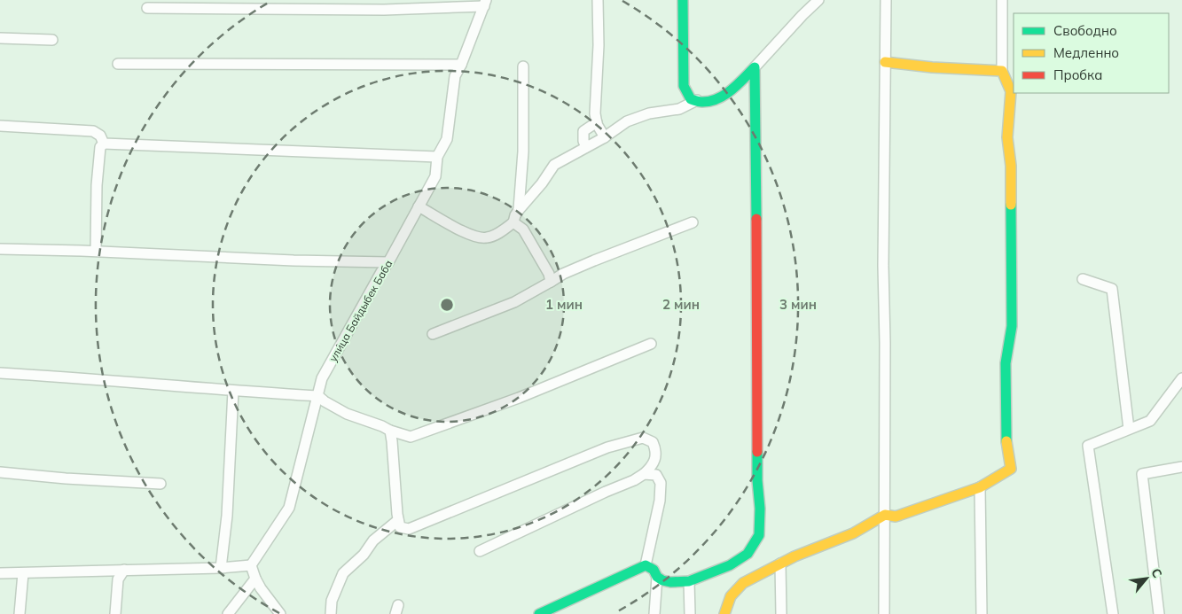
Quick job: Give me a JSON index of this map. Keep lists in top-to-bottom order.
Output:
{
  "streets": {
    "street": ["улица Байдыбек Баба"]
  },
  "legend": ["Свободно", "Медленно", "Пробка"],
  "north": "top right",
  "rings": ["1 мин", "2 мин", "3 мин"]
}
